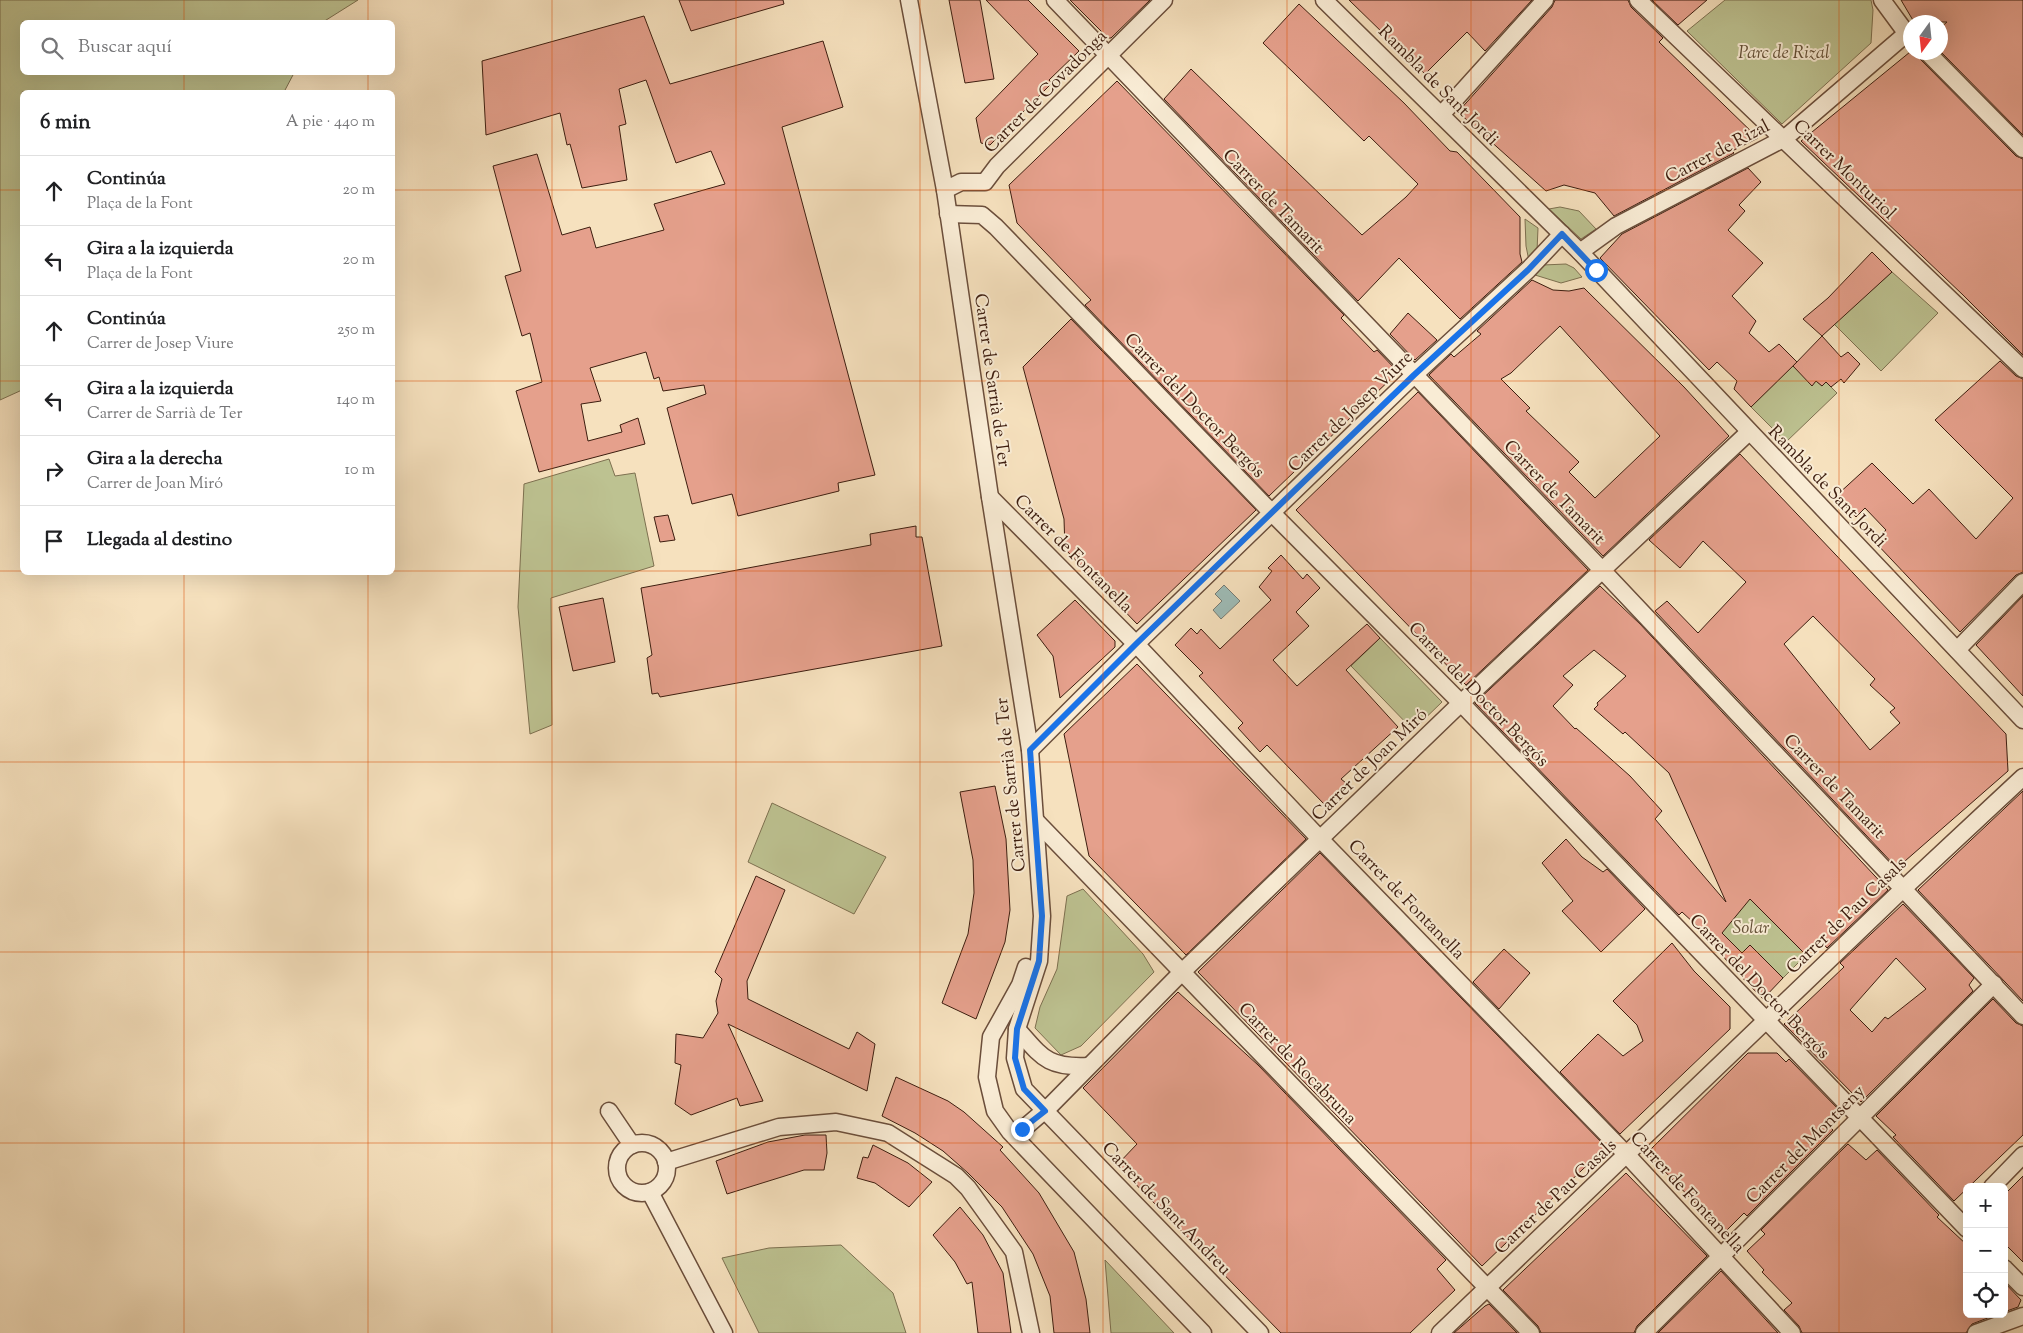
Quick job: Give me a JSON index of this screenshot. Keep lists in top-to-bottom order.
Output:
{
  "streets": {
    "street": [
      "Rambla de Sant Jordi",
      "Carrer de Covadonga",
      "Carrer de Rizal",
      "Carrer Monturiol",
      "Carrer de Tamarit",
      "Carrer de Sarrià de Ter",
      "Carrer del Doctor Bergós",
      "Carrer de Josep Viure",
      "Carrer de Fontanella",
      "Carrer de Joan Miró",
      "Carrer de Pau Casals",
      "Carrer de Rocabruna",
      "Carrer del Montseny",
      "Carrer de Sant Andreu"
    ]
  },
  "crossings": [
    ["Rambla de Sant Jordi", "Carrer de Rizal"],
    ["Rambla de Sant Jordi", "Carrer de Josep Viure"],
    ["Rambla de Sant Jordi", "Carrer de Joan Miró"],
    ["Carrer de Covadonga", "Carrer de Tamarit"],
    ["Carrer de Covadonga", "Carrer de Sarrià de Ter"],
    ["Carrer de Rizal", "Carrer Monturiol"],
    ["Carrer de Tamarit", "Carrer de Josep Viure"],
    ["Carrer de Tamarit", "Carrer de Joan Miró"],
    ["Carrer de Tamarit", "Carrer de Pau Casals"],
    ["Carrer de Tamarit", "Carrer del Montseny"],
    ["Carrer de Sarrià de Ter", "Carrer del Doctor Bergós"],
    ["Carrer de Sarrià de Ter", "Carrer de Josep Viure"],
    ["Carrer de Sarrià de Ter", "Carrer de Fontanella"],
    ["Carrer de Sarrià de Ter", "Carrer de Joan Miró"],
    ["Carrer de Sarrià de Ter", "Carrer de Rocabruna"],
    ["Carrer de Sarrià de Ter", "Carrer de Sant Andreu"],
    ["Carrer del Doctor Bergós", "Carrer de Josep Viure"],
    ["Carrer del Doctor Bergós", "Carrer de Joan Miró"],
    ["Carrer del Doctor Bergós", "Carrer de Pau Casals"],
    ["Carrer del Doctor Bergós", "Carrer del Montseny"],
    ["Carrer de Josep Viure", "Carrer de Fontanella"],
    ["Carrer de Fontanella", "Carrer de Joan Miró"],
    ["Carrer de Fontanella", "Carrer de Pau Casals"],
    ["Carrer de Fontanella", "Carrer del Montseny"],
    ["Carrer de Joan Miró", "Carrer de Rocabruna"],
    ["Carrer de Joan Miró", "Carrer de Sant Andreu"],
    ["Carrer de Pau Casals", "Carrer de Rocabruna"]
  ],
  "parks": ["Parc de Rizal", "Solar"],
  "north": "bottom",
  "page": {
    "search": "Buscar aquí",
    "heading": ["6 min", "A pie · 440 m"],
    "list": [
      ["Continúa", "Plaça de la Font", "20 m"],
      ["Gira a la izquierda", "Plaça de la Font", "20 m"],
      ["Continúa", "Carrer de Josep Viure", "250 m"],
      ["Gira a la izquierda", "Carrer de Sarrià de Ter", "140 m"],
      ["Gira a la derecha", "Carrer de Joan Miró", "10 m"],
      "Llegada al destino"
    ],
    "map_buttons": ["+", "−"]
  }
}
